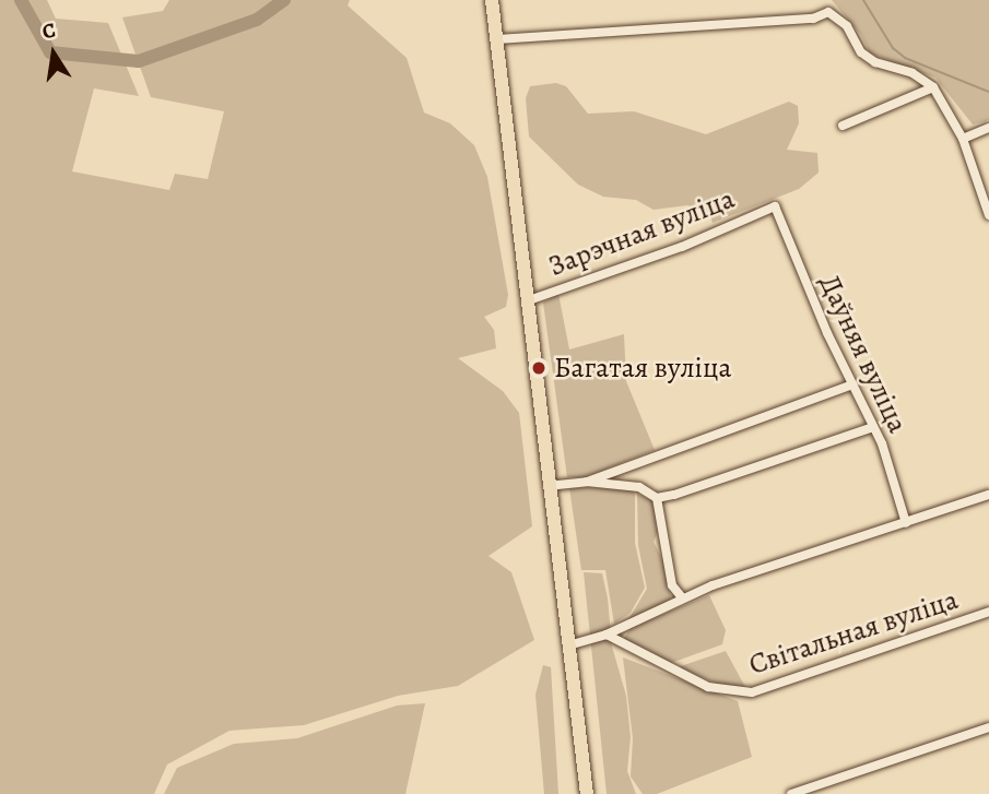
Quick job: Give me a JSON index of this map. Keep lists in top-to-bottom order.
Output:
{
  "streets": {
    "street": ["Зарэчная вуліца", "Даўняя вуліца", "Світальная вуліца"]
  },
  "crossings": [
    ["Зарэчная вуліца", "Даўняя вуліца"]
  ],
  "places": ["Багатая вуліца"],
  "north": "top"
}
